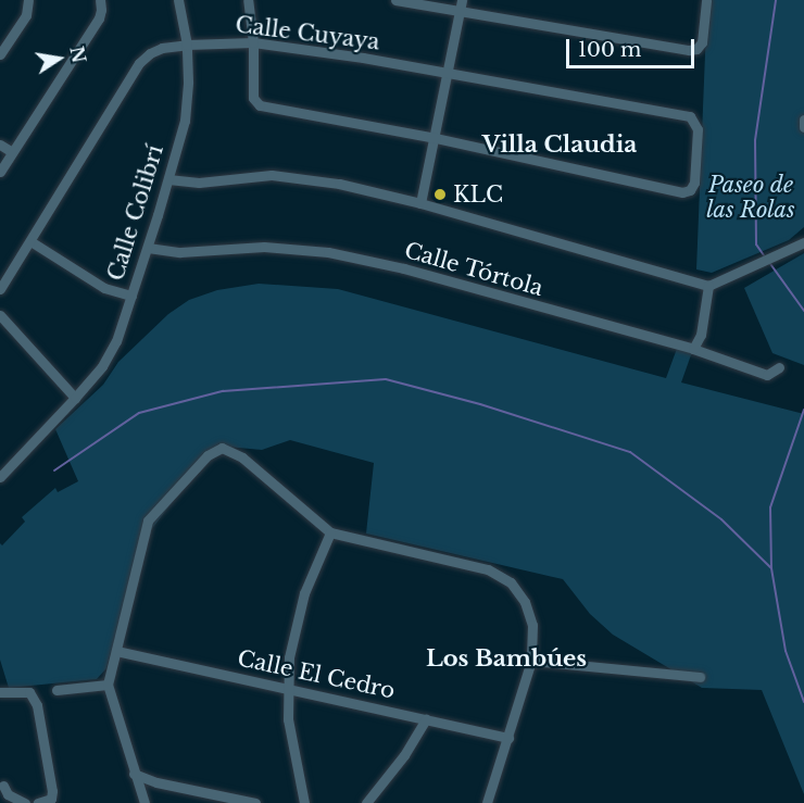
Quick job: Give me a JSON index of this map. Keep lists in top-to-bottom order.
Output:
{
  "streets": {
    "street": [
      "Calle Cuyaya",
      "Calle Colibrí",
      "Calle Tórtola",
      "Calle El Cedro"
    ]
  },
  "crossings": [
    ["Calle Cuyaya", "Calle Colibrí"],
    ["Calle Colibrí", "Calle Tórtola"]
  ],
  "districts": ["Villa Claudia", "Los Bambúes"],
  "parks": ["Paseo de las Rolas"],
  "places": ["KLC"],
  "scale_bar": "100 m",
  "north": "right"
}
